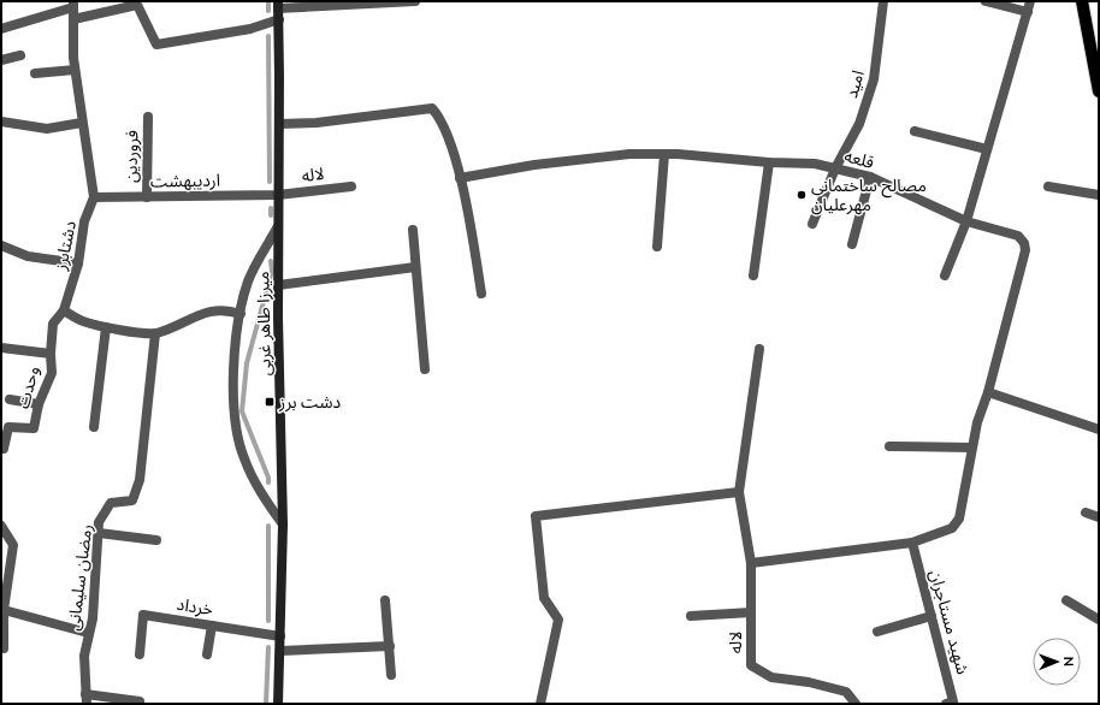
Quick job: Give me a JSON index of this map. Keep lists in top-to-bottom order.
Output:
{
  "streets": {
    "main road": ["میرزا طاهر غربی"],
    "street": [
      "امید",
      "فروردین",
      "قلعه",
      "لاله",
      "اردیبهشت",
      "دشتابرز",
      "وحدت",
      "رمضان سلیمانی",
      "خرداد",
      "شهید مستاجران"
    ]
  },
  "crossings": [
    ["امید", "قلعه"],
    ["فروردین", "اردیبهشت"],
    ["قلعه", "لاله"],
    ["قلعه", "شهید مستاجران"],
    ["لاله", "اردیبهشت"],
    ["لاله", "میرزا طاهر غربی"],
    ["اردیبهشت", "دشتابرز"],
    ["اردیبهشت", "میرزا طاهر غربی"],
    ["دشتابرز", "وحدت"],
    ["میرزا طاهر غربی", "خرداد"]
  ],
  "places": {
    "other": ["مصالح ساختمانی مهرعلیان"],
    "transit": ["دشت برز"]
  },
  "north": "right"
}
